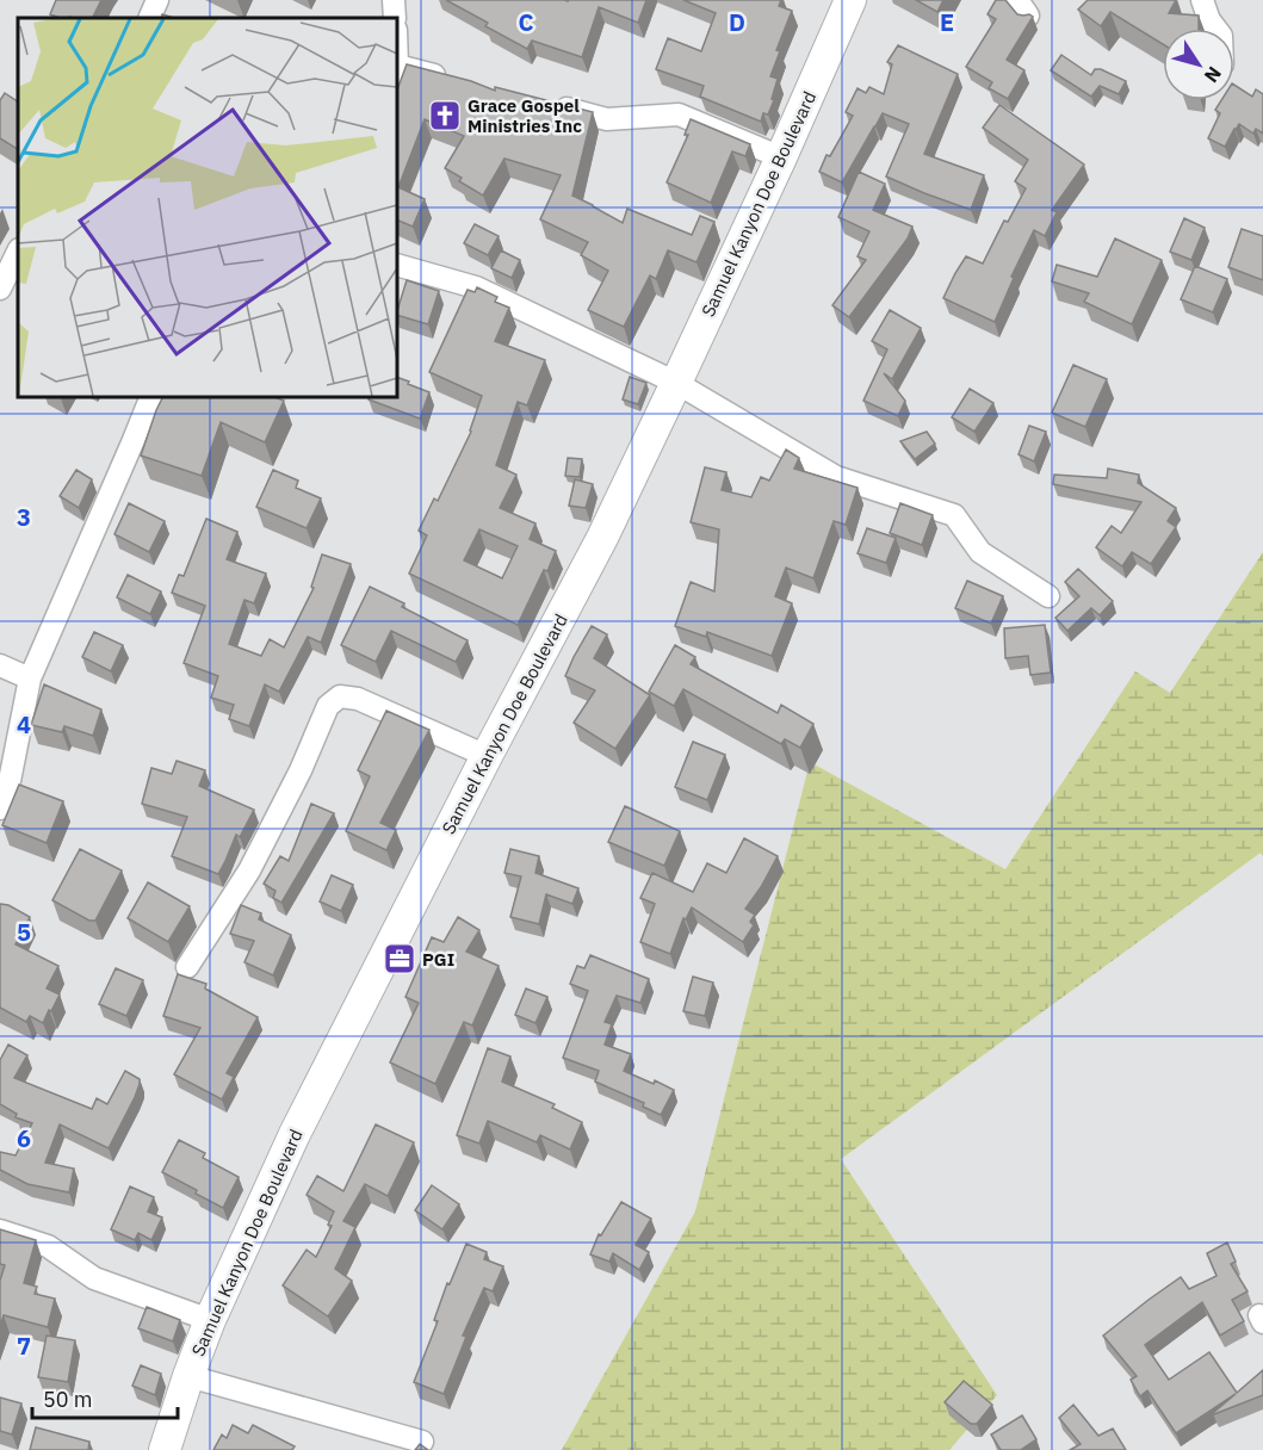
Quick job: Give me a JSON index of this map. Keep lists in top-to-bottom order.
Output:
{
  "streets": {
    "street": ["Samuel Kanyon Doe Boulevard"]
  },
  "places": {
    "church": ["Grace Gospel Ministries Inc"],
    "office": ["PGI"]
  },
  "scale_bar": "50 m",
  "north": "bottom right",
  "grid": {
    "columns": ["C", "D", "E"],
    "rows": [
      "3",
      "4",
      "5",
      "6",
      "7"
    ]
  }
}
